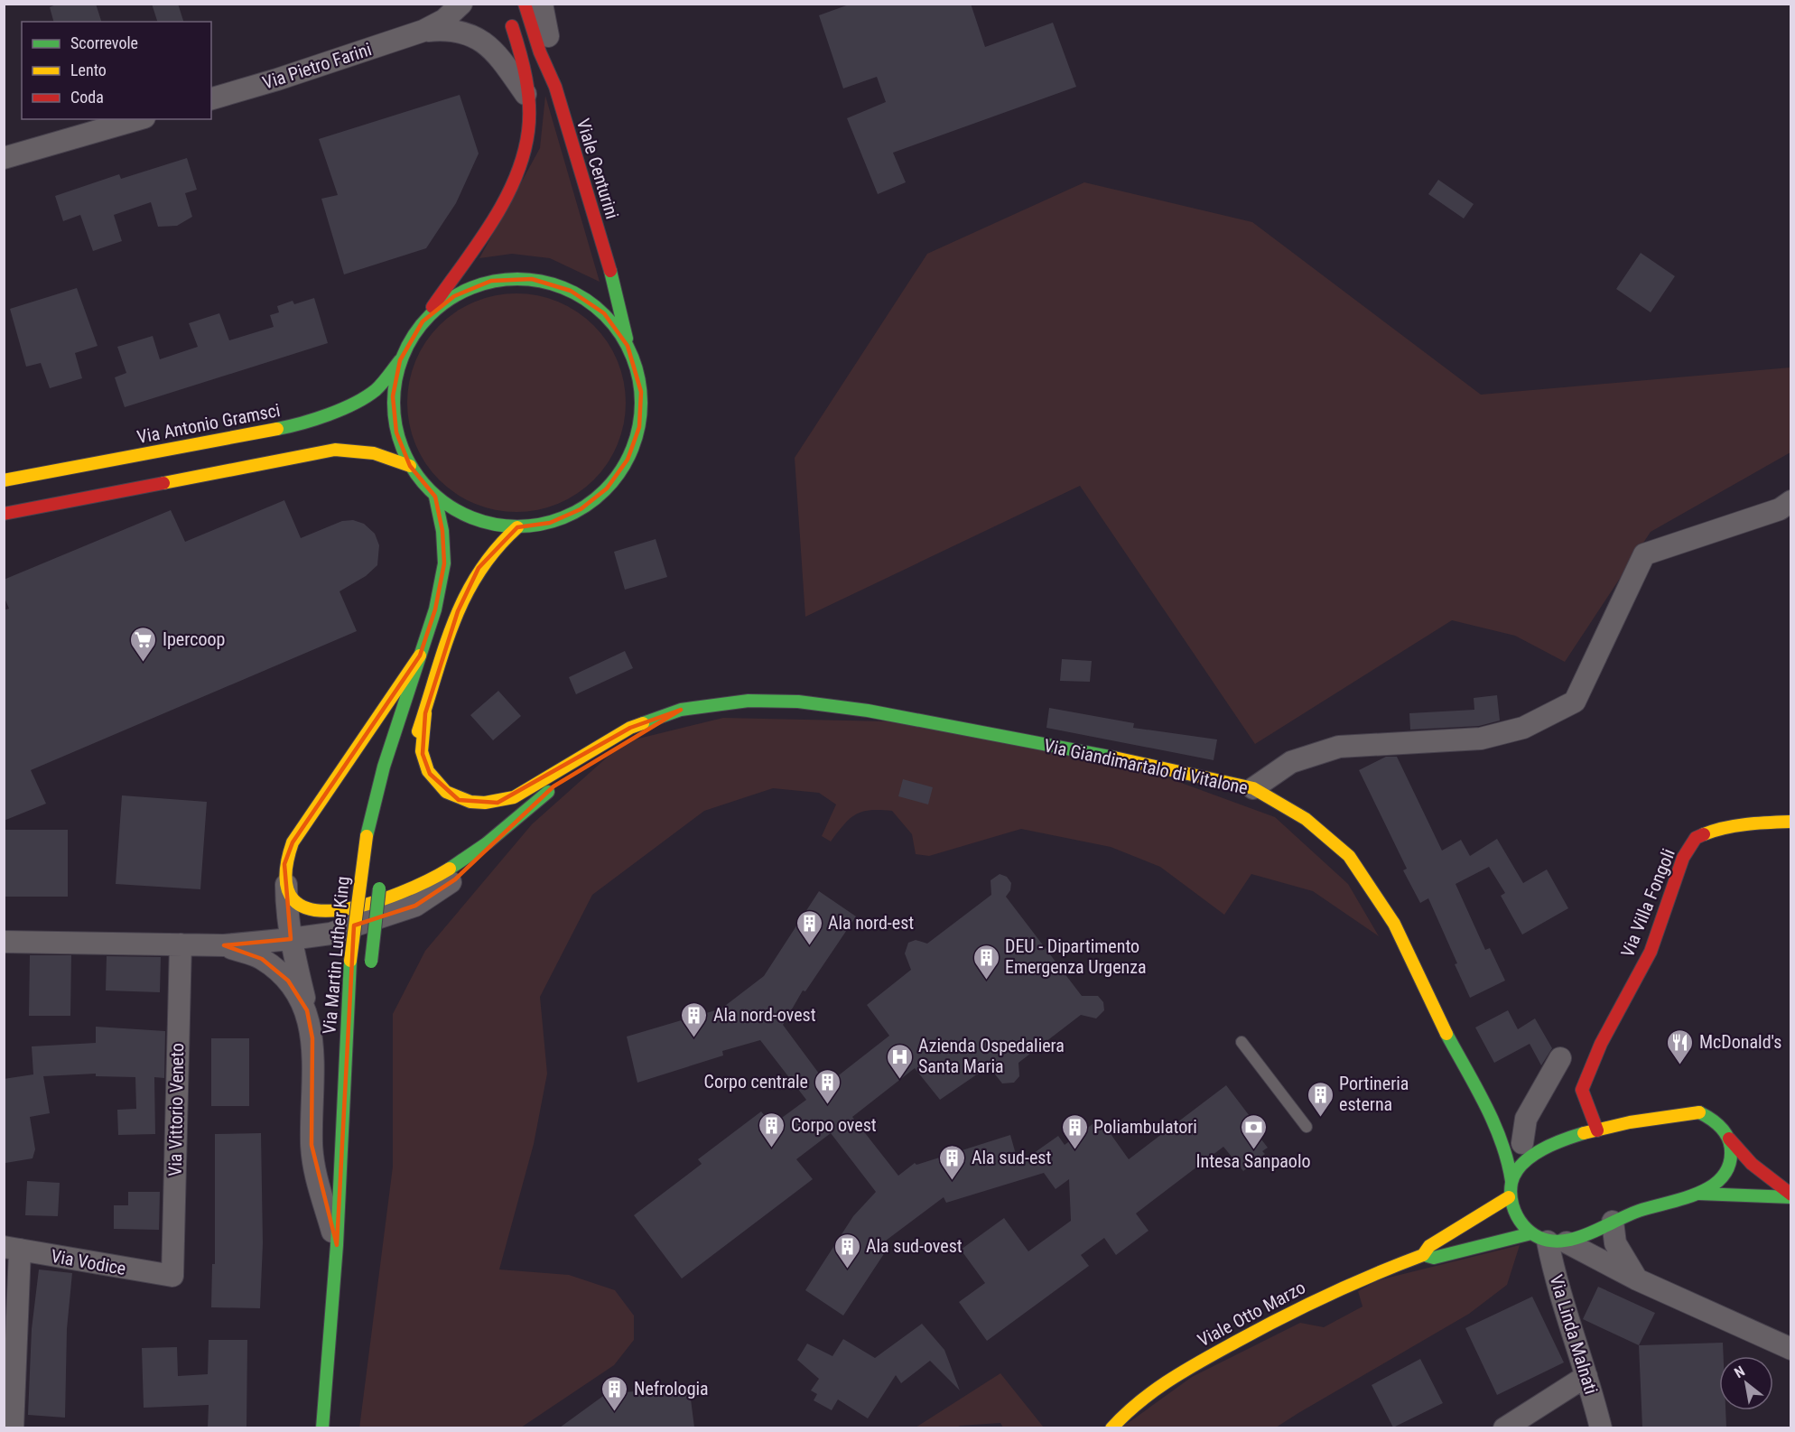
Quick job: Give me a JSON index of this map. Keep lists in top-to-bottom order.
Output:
{
  "streets": {
    "main road": [
      "Viale Centurini",
      "Via Antonio Gramsci",
      "Via Giandimartalo di Vitalone",
      "Via Villa Fongoli",
      "Via Martin Luther King",
      "Viale Otto Marzo"
    ],
    "street": [
      "Via Pietro Farini",
      "Via Vittorio Veneto",
      "Via Vodice",
      "Via Linda Malnati"
    ]
  },
  "crossings": [
    ["Via Vittorio Veneto", "Via Vodice"],
    ["Viale Otto Marzo", "Via Linda Malnati"]
  ],
  "places": {
    "supermarket": ["Ipercoop"],
    "building": [
      "Ala nord-est",
      "DEU - Dipartimento Emergenza Urgenza",
      "Ala nord-ovest",
      "Corpo centrale",
      "Portineria esterna",
      "Corpo ovest",
      "Poliambulatori",
      "Ala sud-est",
      "Ala sud-ovest",
      "Nefrologia"
    ],
    "restaurant": ["McDonald's"],
    "hospital": ["Azienda Ospedaliera Santa Maria"],
    "bank": ["Intesa Sanpaolo"]
  },
  "legend": ["Scorrevole", "Lento", "Coda"],
  "north": "top left"
}
